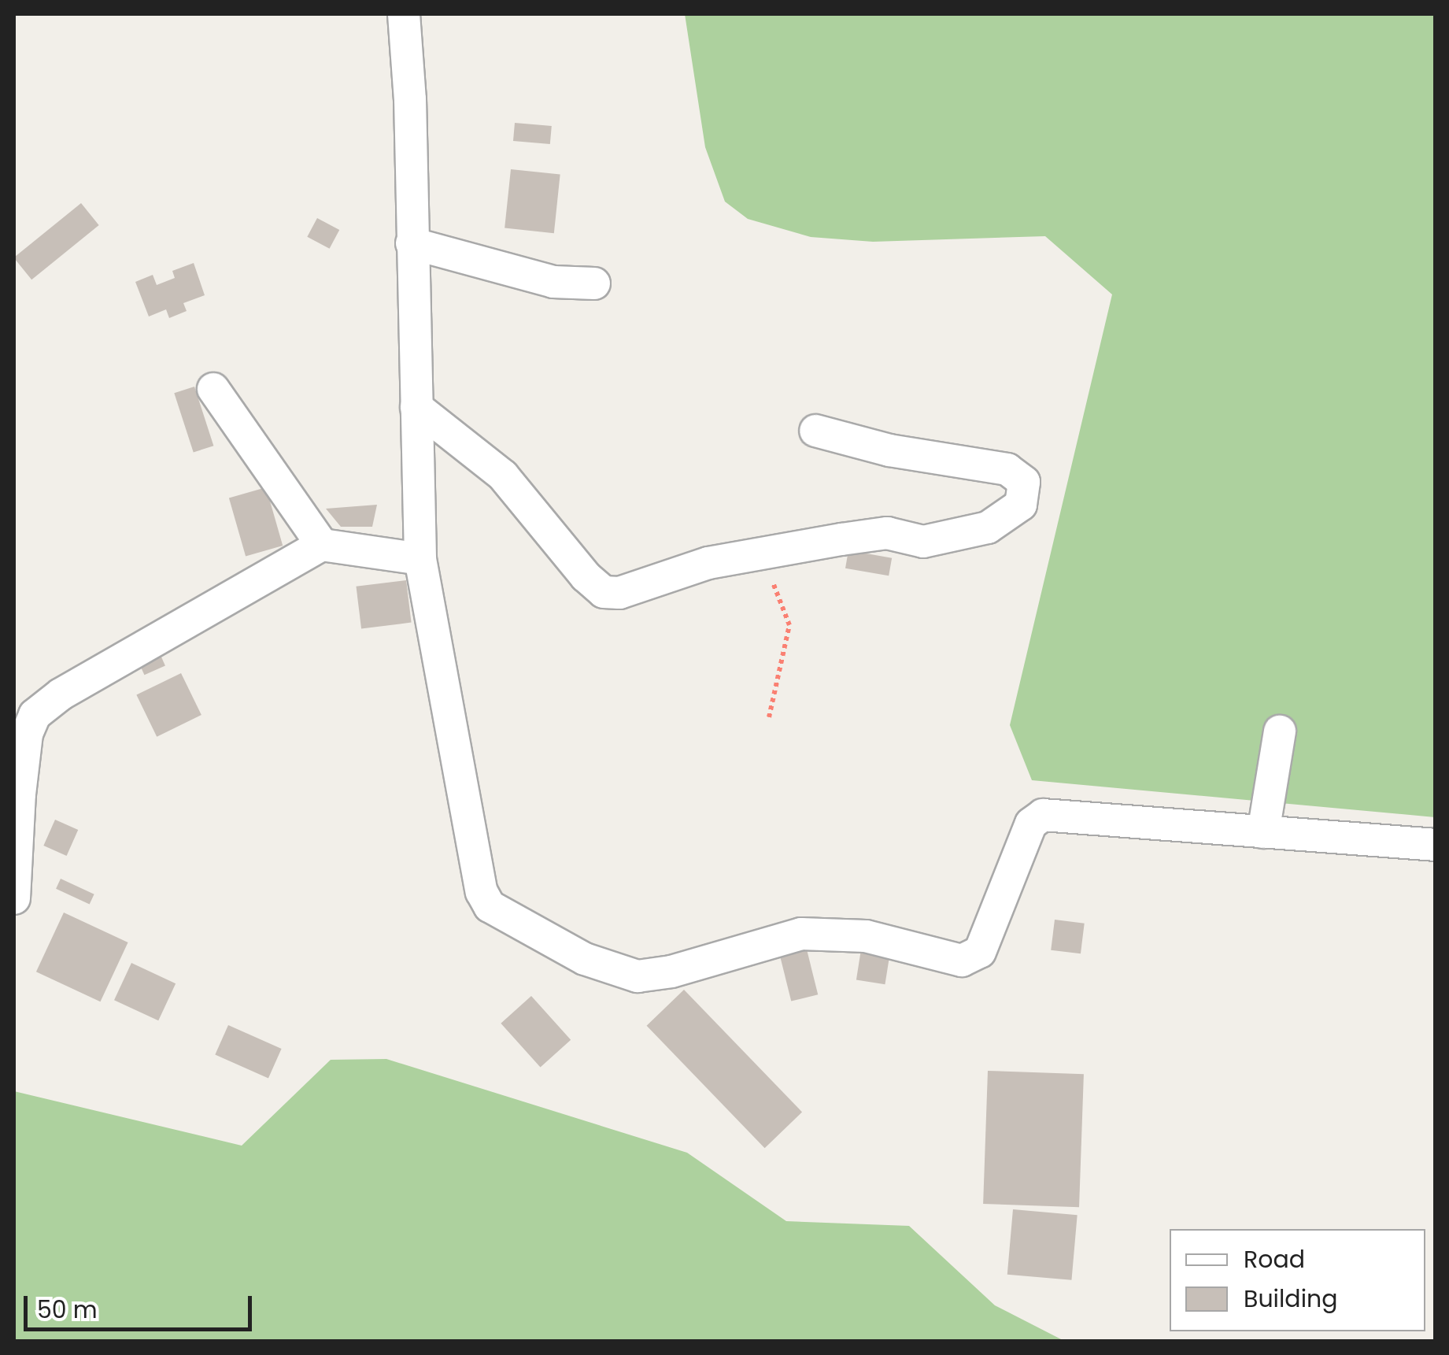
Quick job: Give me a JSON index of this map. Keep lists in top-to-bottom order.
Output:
{
  "legend": ["Road", "Building"],
  "scale_bar": "50 m"
}
